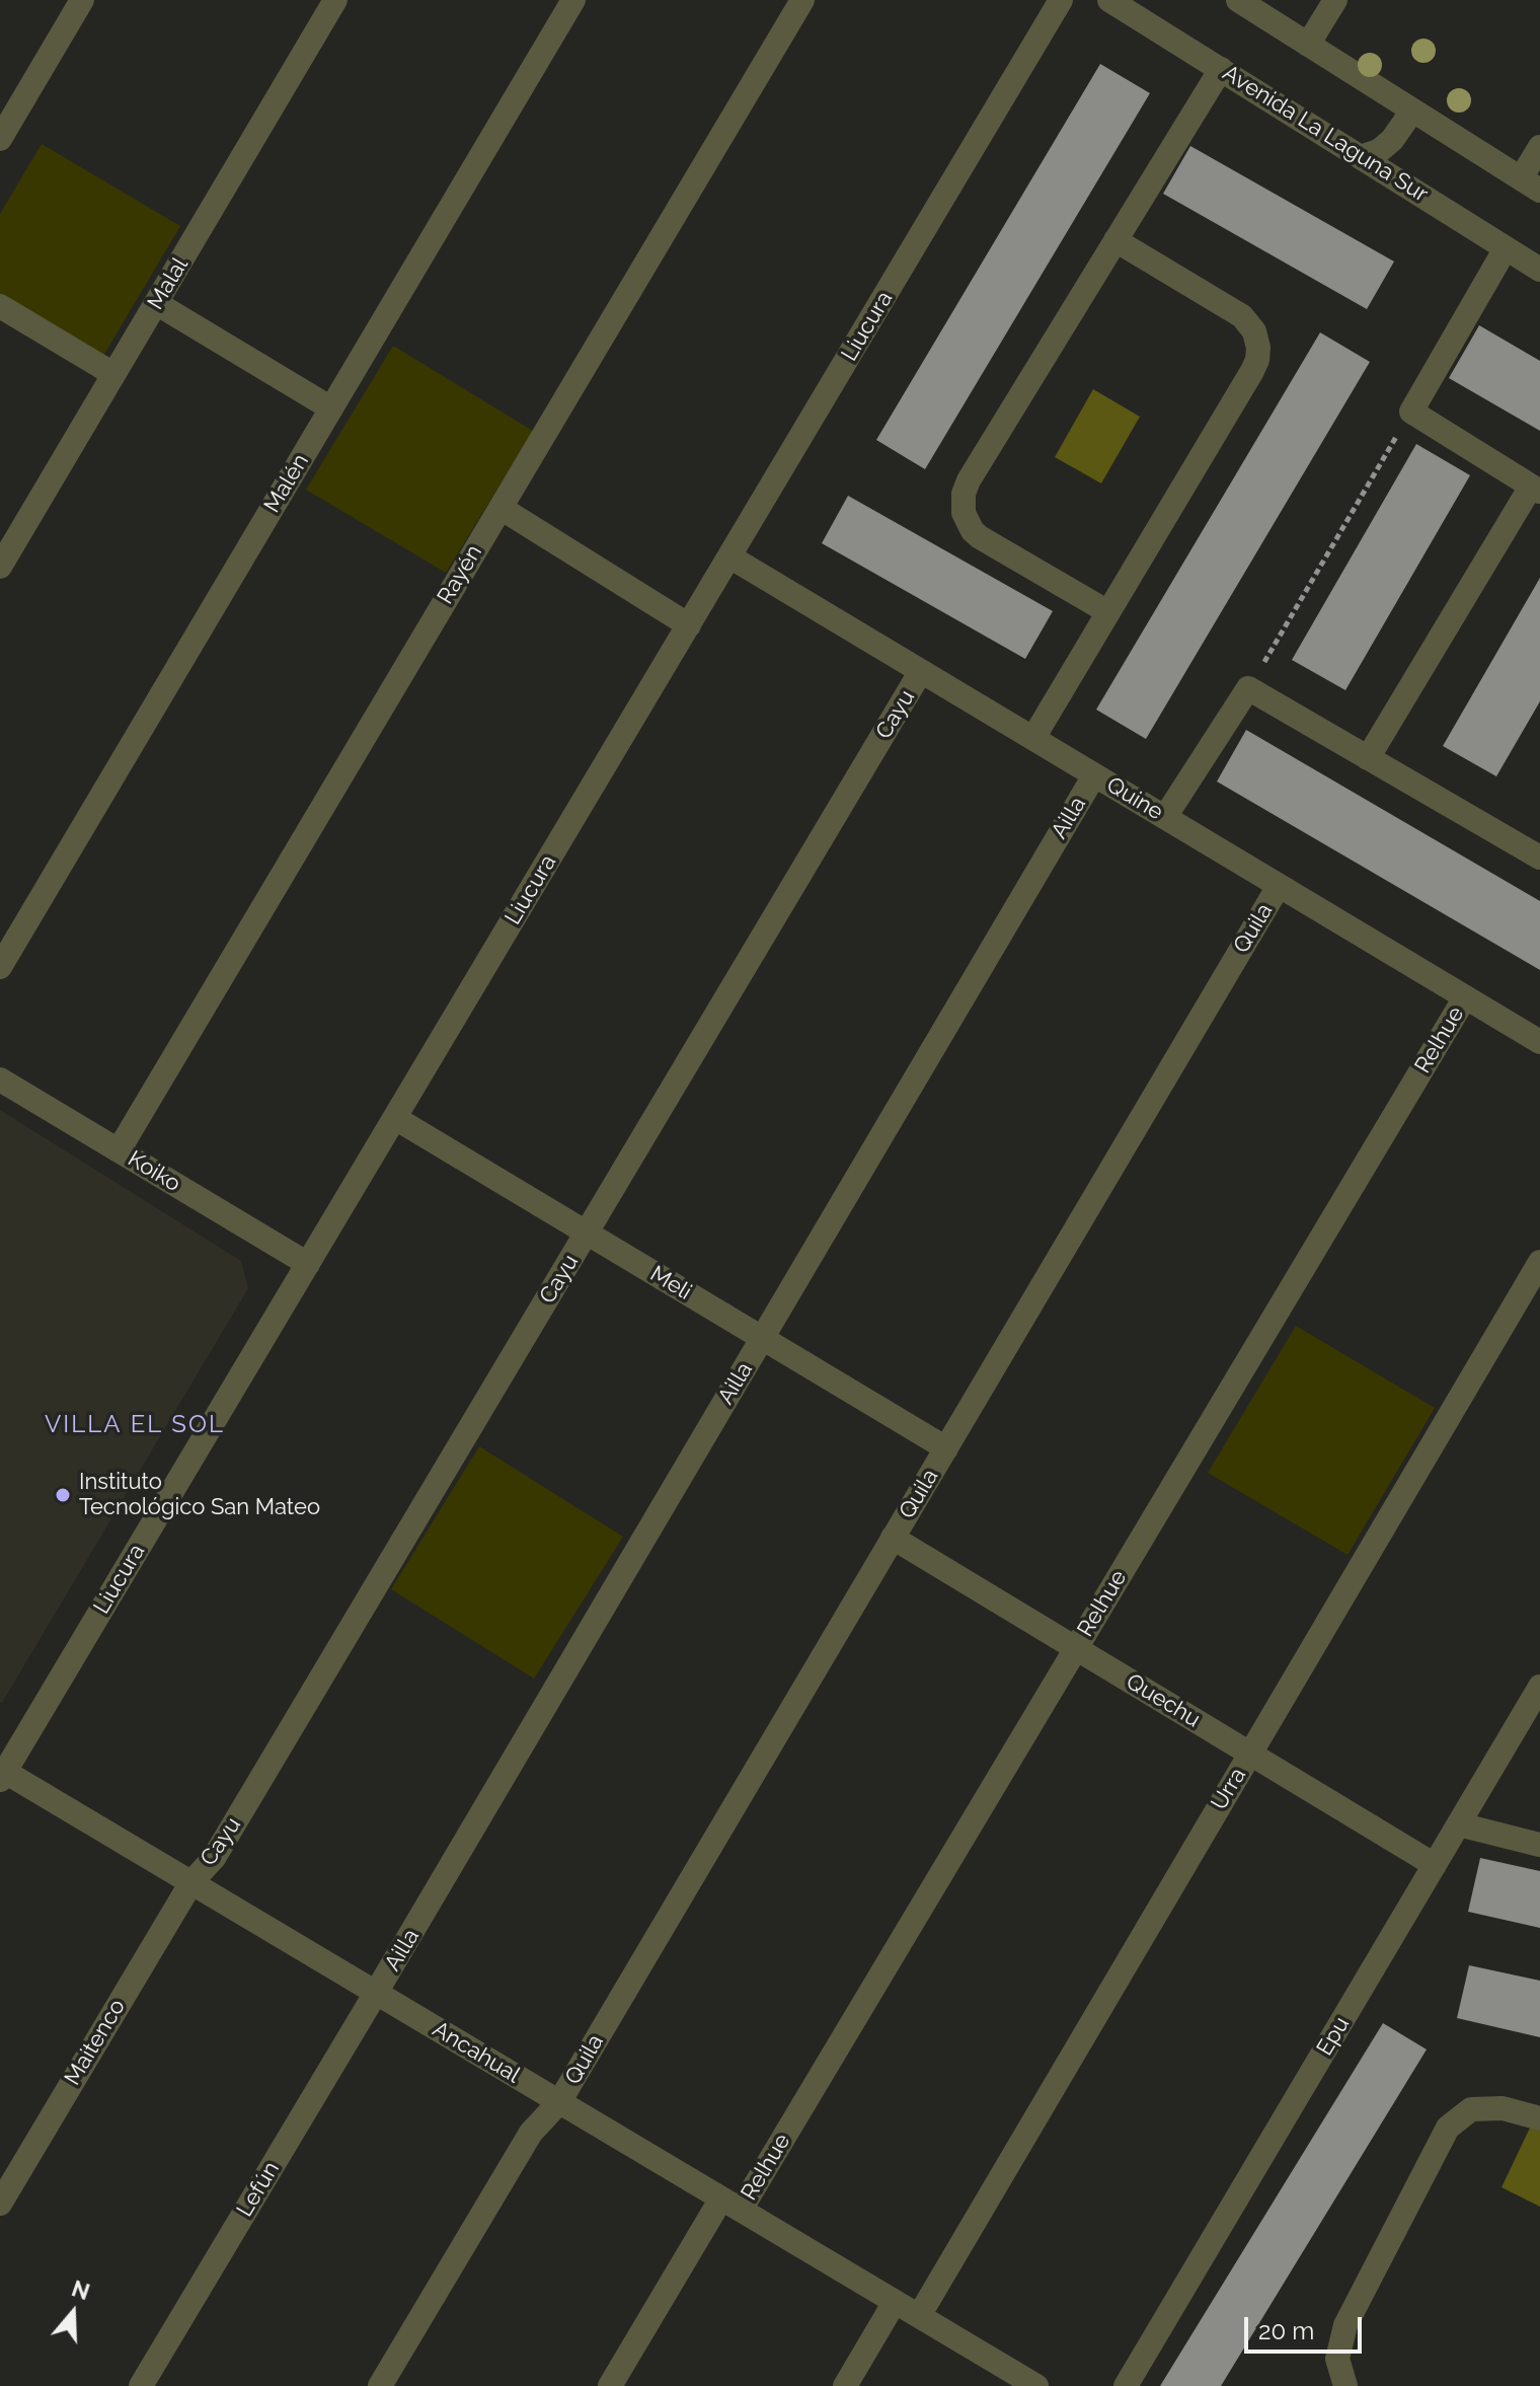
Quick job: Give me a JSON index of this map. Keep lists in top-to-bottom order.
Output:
{
  "streets": {
    "street": [
      "Avenida La Laguna Sur",
      "Malal",
      "Liucura",
      "Malén",
      "Rayén",
      "Cayu",
      "Quine",
      "Ailla",
      "Quila",
      "Relhue",
      "Koiko",
      "Meli",
      "Quechu",
      "Urra",
      "Epu",
      "Maitenco",
      "Ancahual",
      "Lefún"
    ]
  },
  "crossings": [
    ["Liucura", "Quine"],
    ["Liucura", "Koiko"],
    ["Liucura", "Meli"],
    ["Liucura", "Ancahual"],
    ["Rayén", "Koiko"],
    ["Cayu", "Quine"],
    ["Cayu", "Meli"],
    ["Cayu", "Maitenco"],
    ["Cayu", "Ancahual"],
    ["Quine", "Ailla"],
    ["Quine", "Quila"],
    ["Quine", "Relhue"],
    ["Ailla", "Meli"],
    ["Ailla", "Ancahual"],
    ["Ailla", "Lefún"],
    ["Quila", "Meli"],
    ["Quila", "Quechu"],
    ["Quila", "Ancahual"],
    ["Relhue", "Quechu"],
    ["Relhue", "Ancahual"],
    ["Quechu", "Urra"],
    ["Quechu", "Epu"],
    ["Urra", "Ancahual"],
    ["Maitenco", "Ancahual"],
    ["Ancahual", "Lefún"]
  ],
  "districts": ["VILLA EL SOL"],
  "places": ["Instituto Tecnológico San Mateo"],
  "scale_bar": "20 m",
  "north": "top"
}
